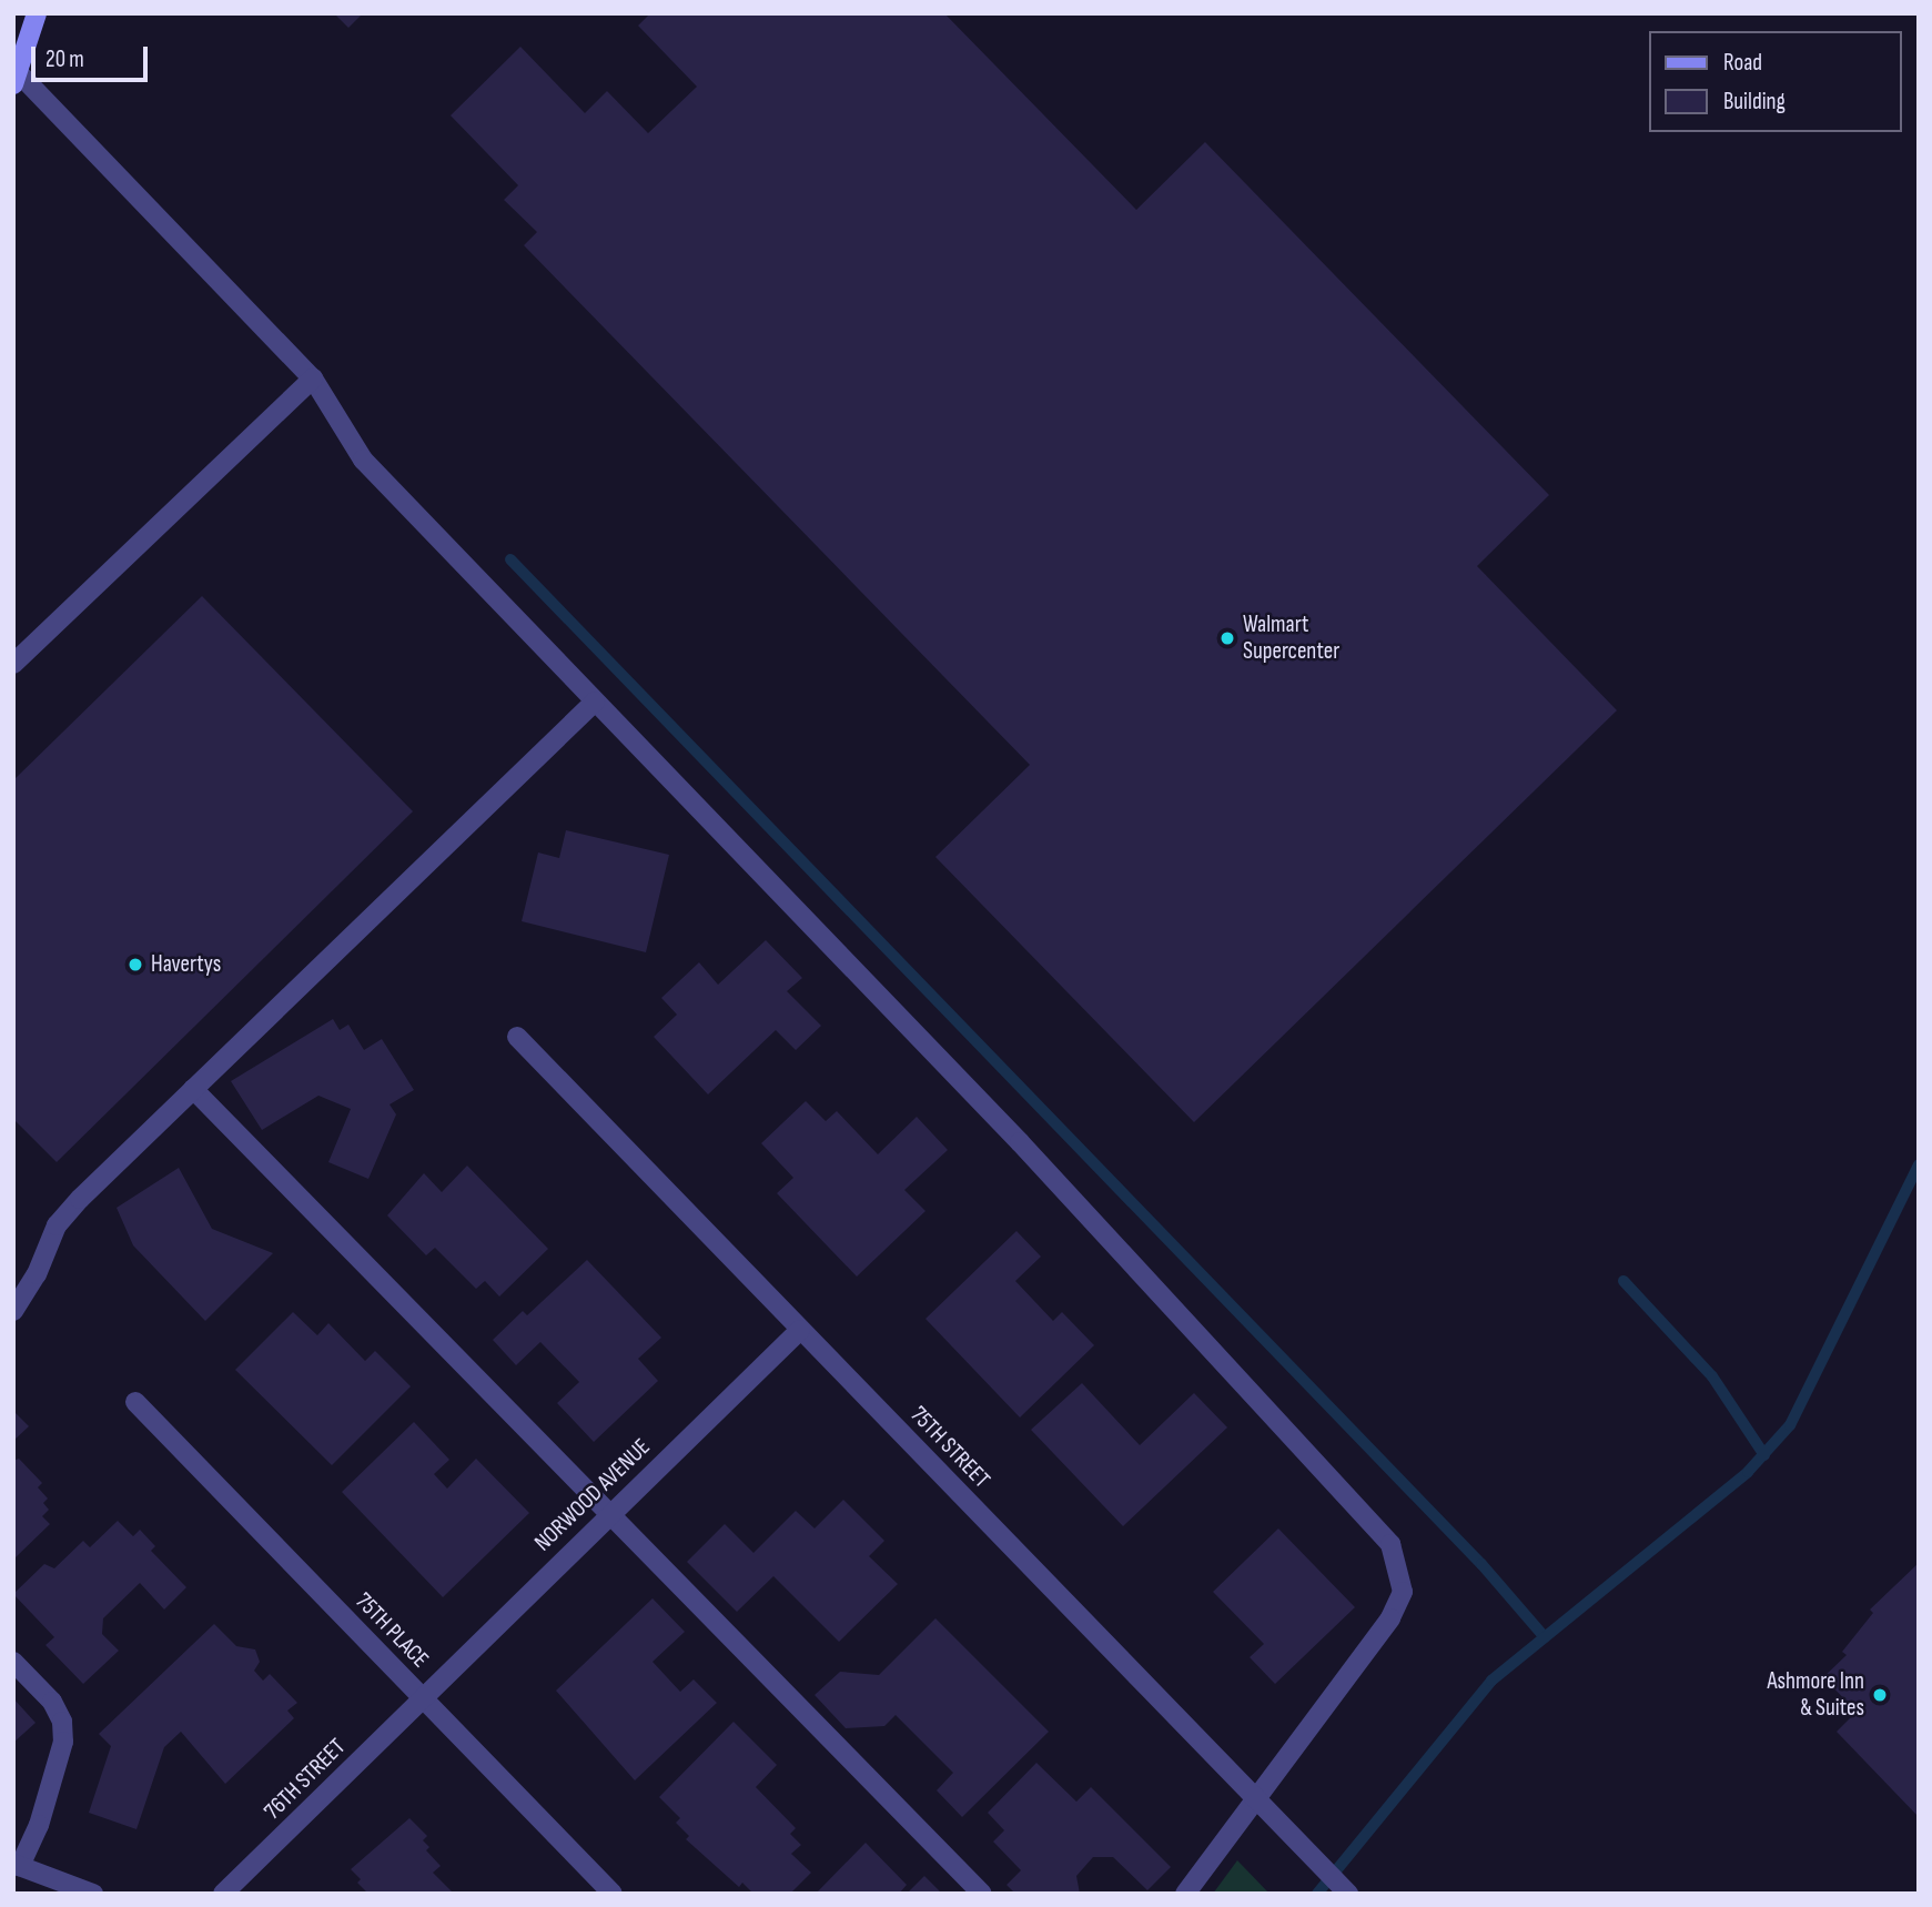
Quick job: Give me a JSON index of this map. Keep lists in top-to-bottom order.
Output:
{
  "streets": {
    "street": [
      "75TH STREET",
      "NORWOOD AVENUE",
      "75TH PLACE",
      "76TH STREET"
    ]
  },
  "crossings": [
    ["75TH STREET", "NORWOOD AVENUE"],
    ["NORWOOD AVENUE", "75TH PLACE"],
    ["NORWOOD AVENUE", "76TH STREET"],
    ["75TH PLACE", "76TH STREET"]
  ],
  "places": ["Walmart Supercenter", "Havertys", "Ashmore Inn & Suites"],
  "legend": ["Road", "Building"],
  "scale_bar": "20 m"
}
